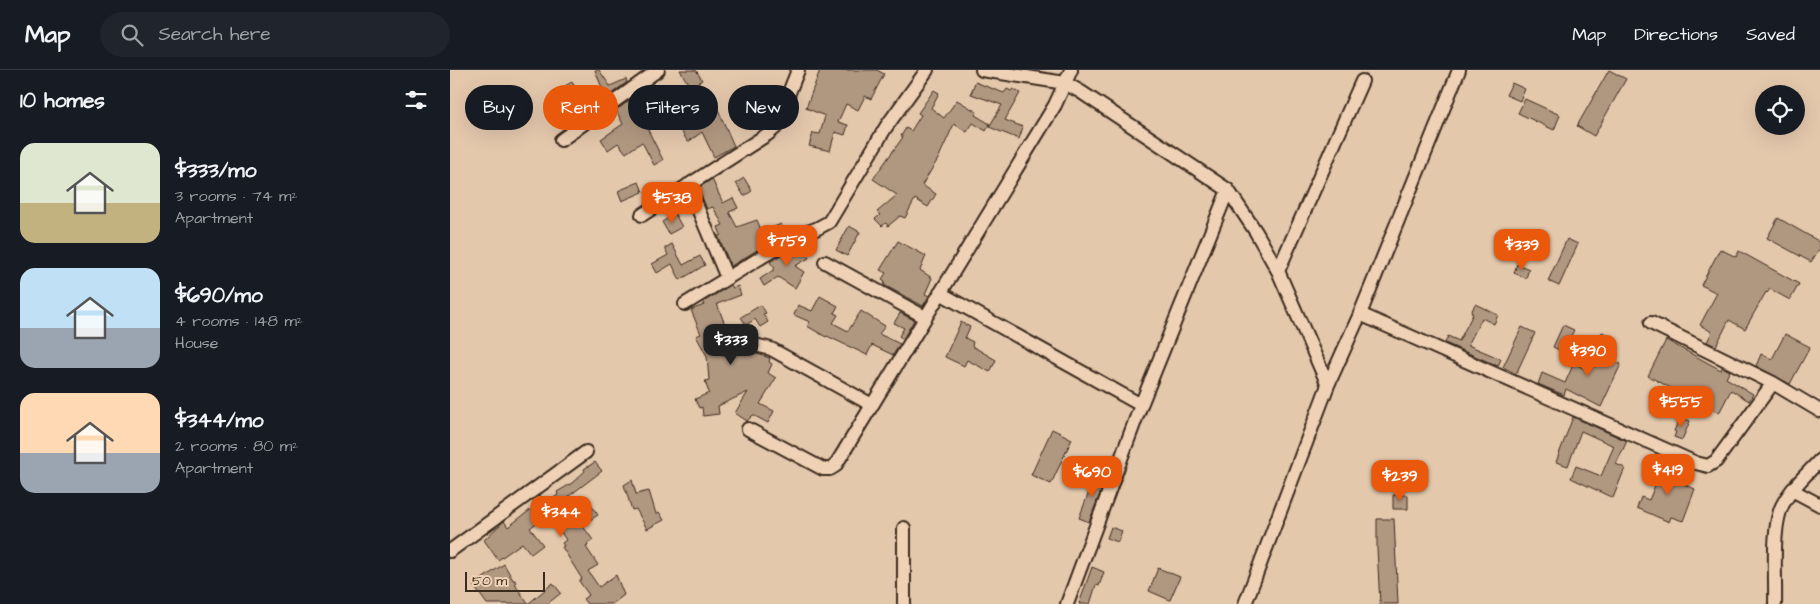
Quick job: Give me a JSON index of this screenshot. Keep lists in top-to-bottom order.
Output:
{
  "scale_bar": "50 m",
  "page": {
    "header": "Map",
    "search": "Search here",
    "nav": ["Map", "Directions", "Saved"],
    "heading": "10 homes",
    "chip": [
      "Buy",
      "Rent",
      "Filters",
      "New"
    ],
    "list": [
      {
        "name": "$333/mo",
        "note": "3 rooms · 74 m² · Apartment"
      },
      {
        "name": "$690/mo",
        "note": "4 rooms · 148 m² · House"
      },
      {
        "name": "$344/mo",
        "note": "2 rooms · 80 m² · Apartment"
      }
    ],
    "price": [
      "$538",
      "$759",
      "$339",
      "$333",
      "$390",
      "$555",
      "$419",
      "$690",
      "$239",
      "$344"
    ],
    "scale": "50 m"
  }
}
